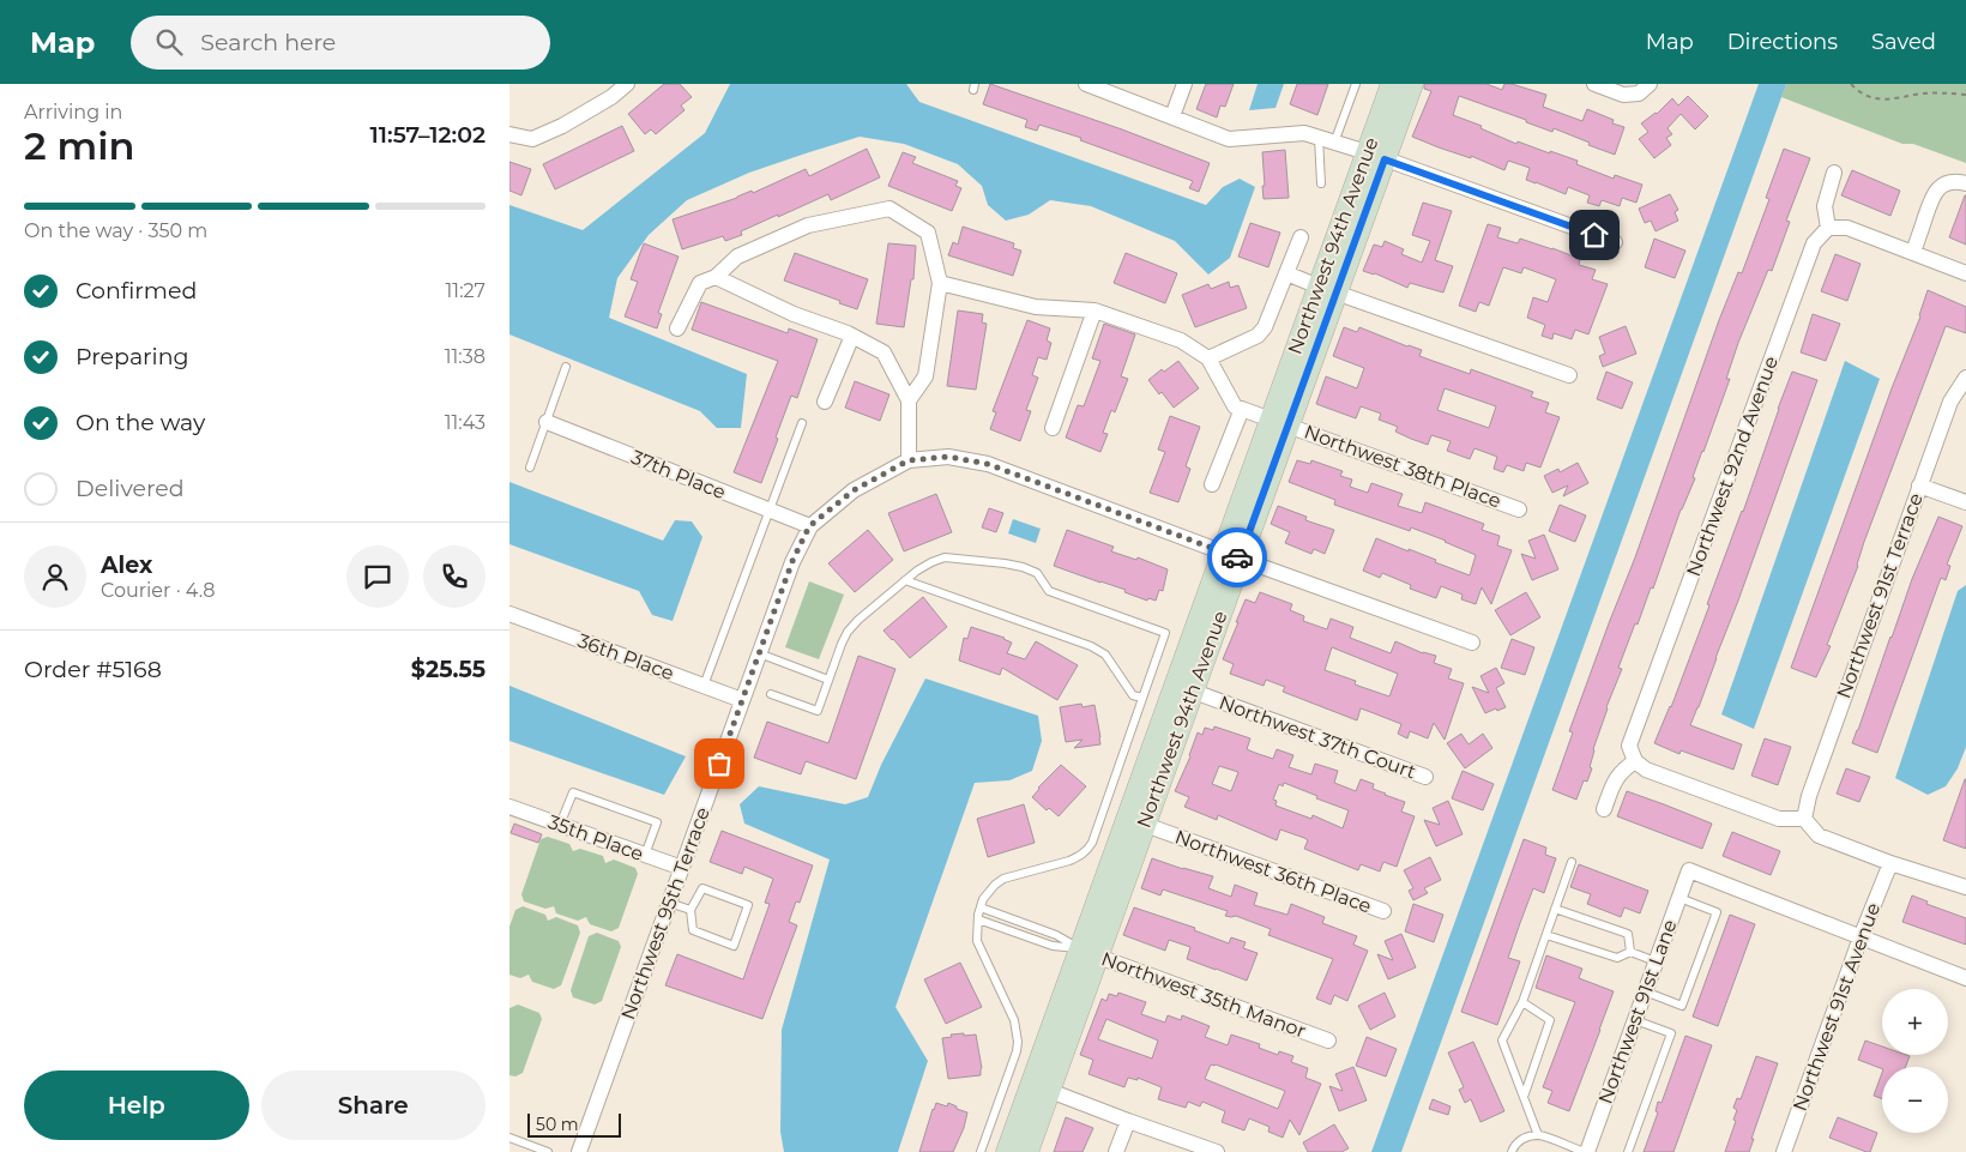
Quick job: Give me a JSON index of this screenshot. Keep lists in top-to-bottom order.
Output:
{
  "streets": {
    "street": [
      "Northwest 94th Avenue",
      "Northwest 38th Place",
      "Northwest 92nd Avenue",
      "37th Place",
      "Northwest 91st Terrace",
      "36th Place",
      "Northwest 37th Court",
      "35th Place",
      "Northwest 36th Place",
      "Northwest 95th Terrace",
      "Northwest 35th Manor",
      "Northwest 91st Avenue",
      "Northwest 91st Lane"
    ]
  },
  "crossings": [
    ["Northwest 94th Avenue", "Northwest 38th Place"],
    ["Northwest 94th Avenue", "Northwest 37th Court"],
    ["Northwest 94th Avenue", "Northwest 36th Place"],
    ["Northwest 94th Avenue", "Northwest 95th Terrace"],
    ["Northwest 94th Avenue", "Northwest 35th Manor"],
    ["37th Place", "Northwest 95th Terrace"],
    ["36th Place", "Northwest 95th Terrace"],
    ["35th Place", "Northwest 95th Terrace"],
    ["Northwest 91st Avenue", "Northwest 91st Lane"]
  ],
  "scale_bar": "50 m",
  "page": {
    "header": "Map",
    "search": "Search here",
    "nav": ["Map", "Directions", "Saved"],
    "heading": ["2 min", "Arriving in", "11:57–12:02"],
    "panel": [
      "Alex",
      "Courier · 4.8",
      "Order #5168",
      "$25.55"
    ],
    "bar": "On the way · 350 m",
    "list": [
      ["Confirmed", "11:27"],
      ["Preparing", "11:38"],
      ["On the way", "11:43"],
      "Delivered"
    ],
    "map_buttons": ["+", "−"],
    "buttons": ["Help", "Share"],
    "scale": "50 m"
  }
}
